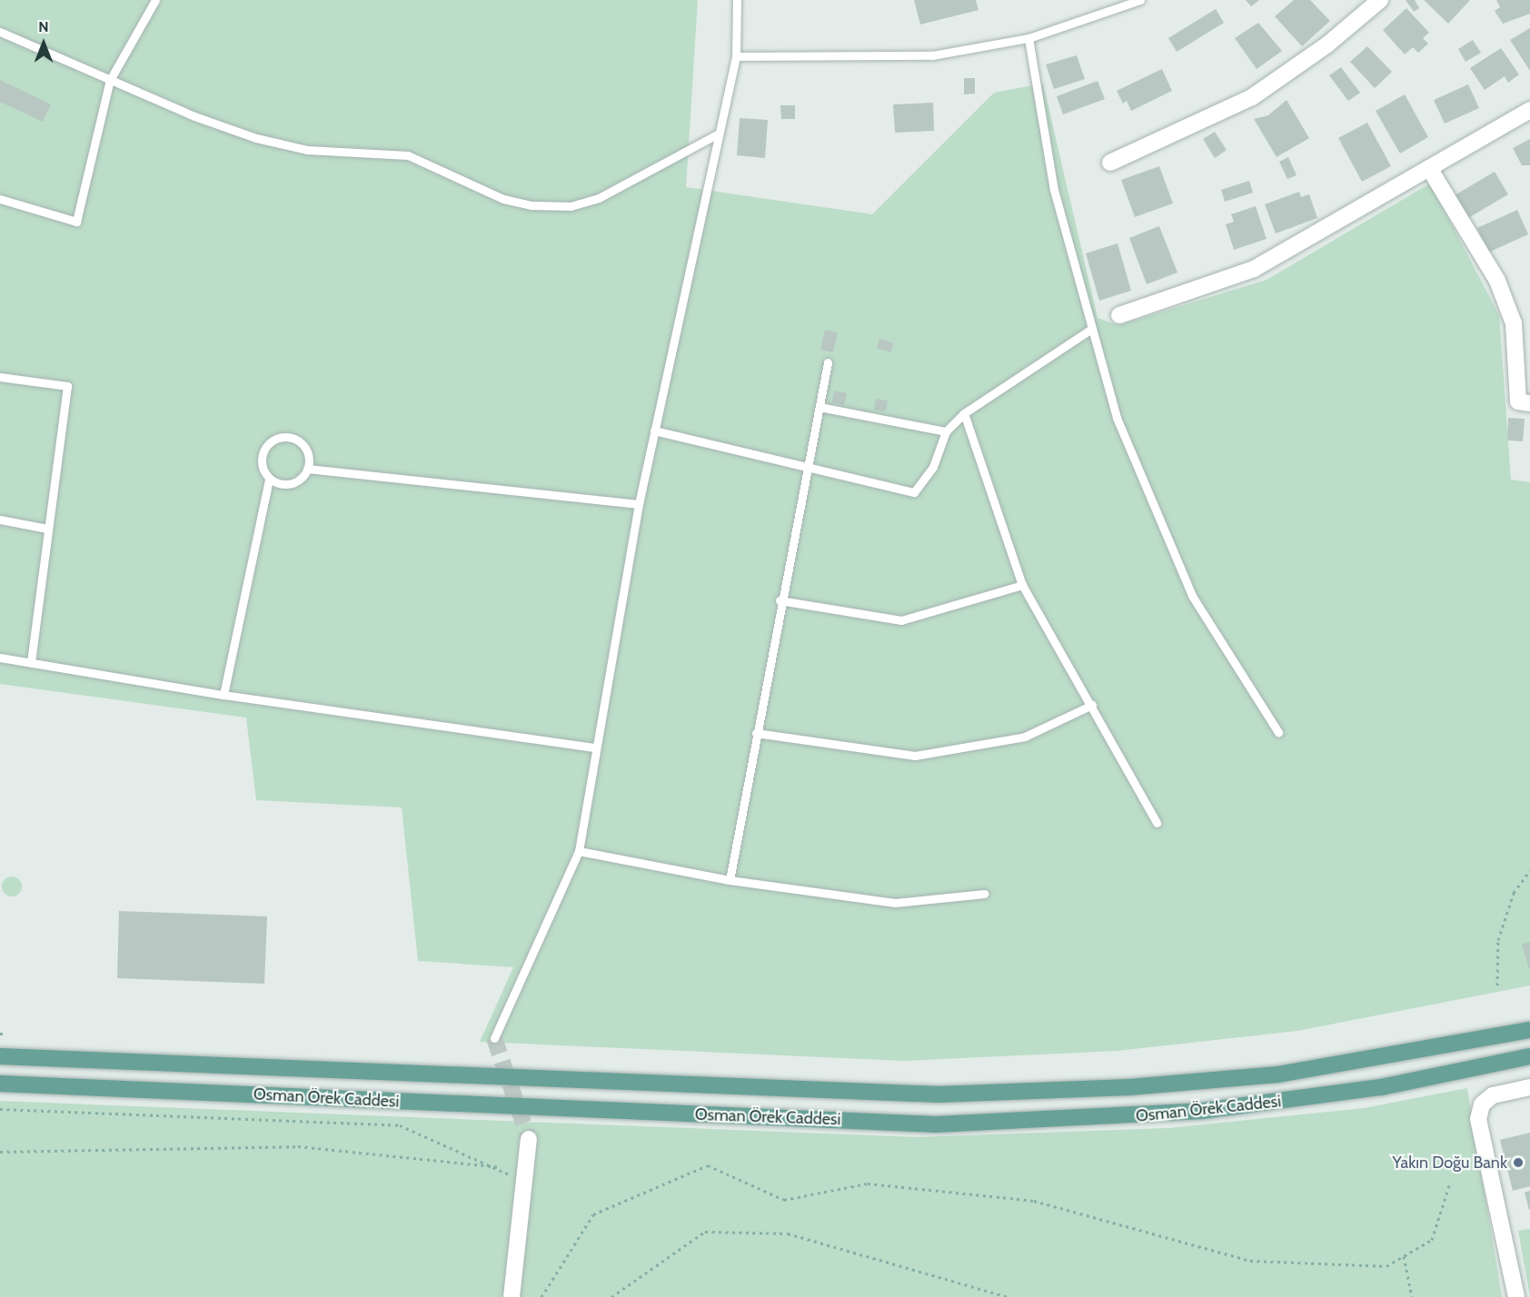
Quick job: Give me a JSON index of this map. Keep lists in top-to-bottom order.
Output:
{
  "streets": {
    "main road": ["Osman Örek Caddesi"]
  },
  "places": ["Yakın Doğu Bank"],
  "north": "top"
}
